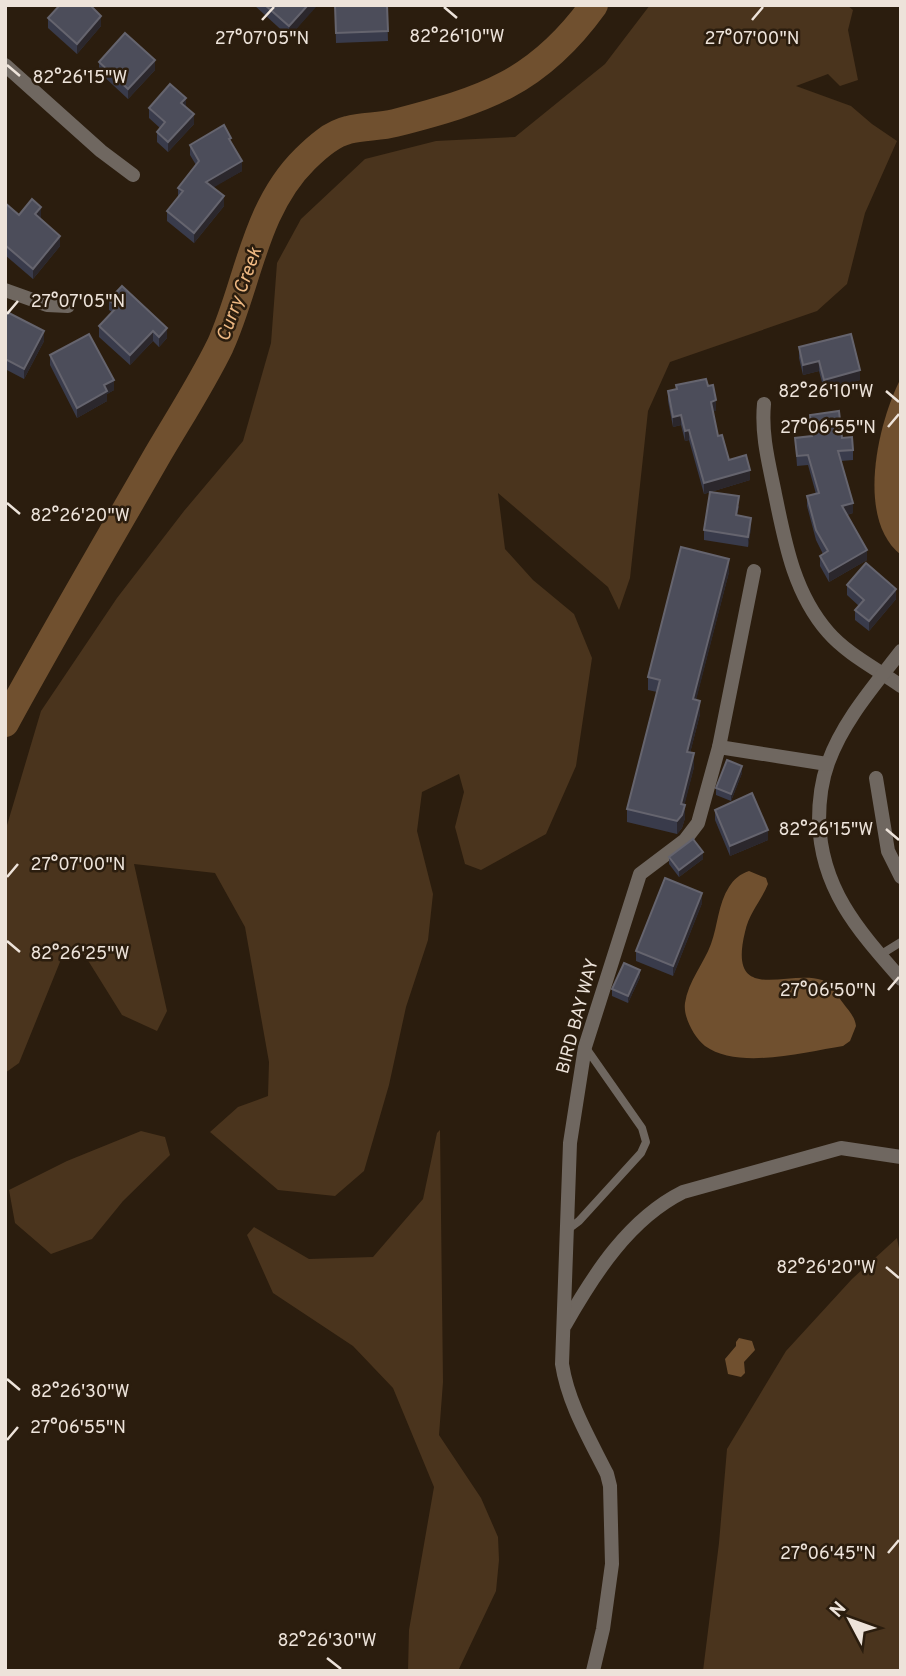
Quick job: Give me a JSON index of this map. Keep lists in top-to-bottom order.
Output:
{
  "streets": {
    "street": ["BIRD BAY WAY"]
  },
  "water": ["Curry Creek"],
  "north": "top left",
  "coordinates": [
    "82°26'10\"W",
    "27°07'05\"N",
    "27°07'00\"N",
    "82°26'15\"W",
    "27°06'55\"N",
    "82°26'20\"W",
    "82°26'25\"W",
    "27°06'50\"N",
    "82°26'30\"W",
    "27°06'45\"N"
  ]
}
